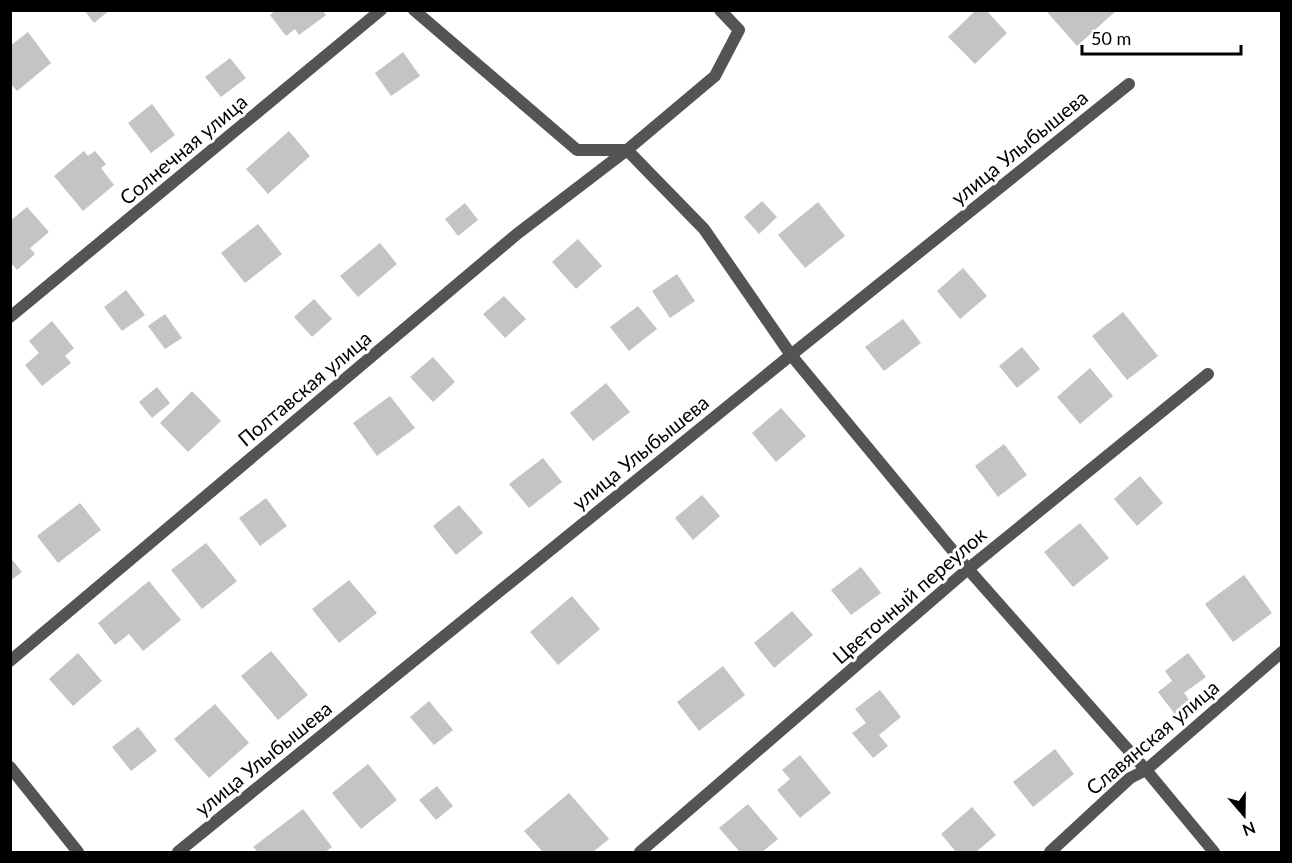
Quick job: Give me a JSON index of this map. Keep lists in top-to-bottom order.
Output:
{
  "streets": {
    "street": [
      "улица Улыбышева",
      "Солнечная улица",
      "Полтавская улица",
      "Цветочный переулок",
      "Славянская улица"
    ]
  },
  "scale_bar": "50 m",
  "north": "bottom"
}
